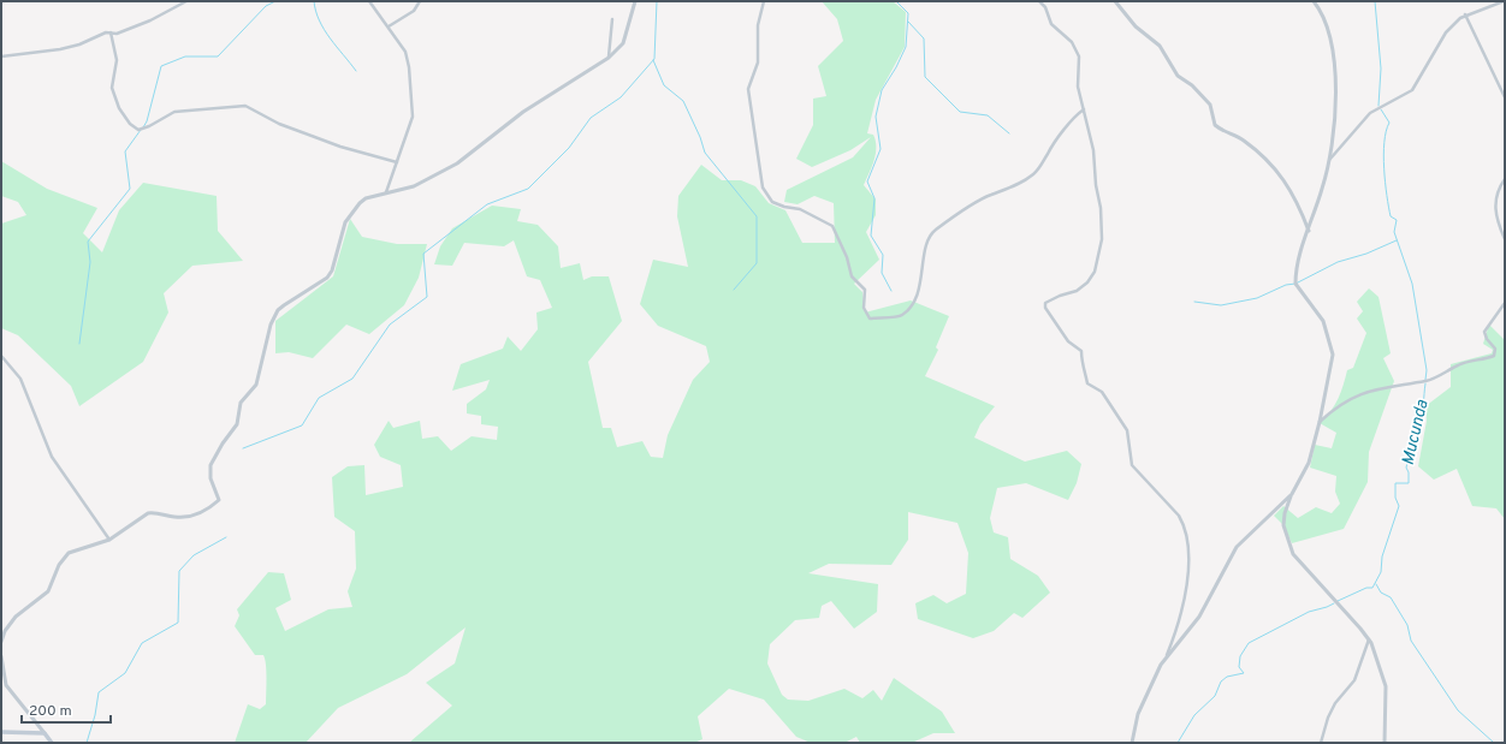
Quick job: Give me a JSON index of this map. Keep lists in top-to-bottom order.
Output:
{
  "water": ["Mucunda"],
  "scale_bar": "200 m"
}
